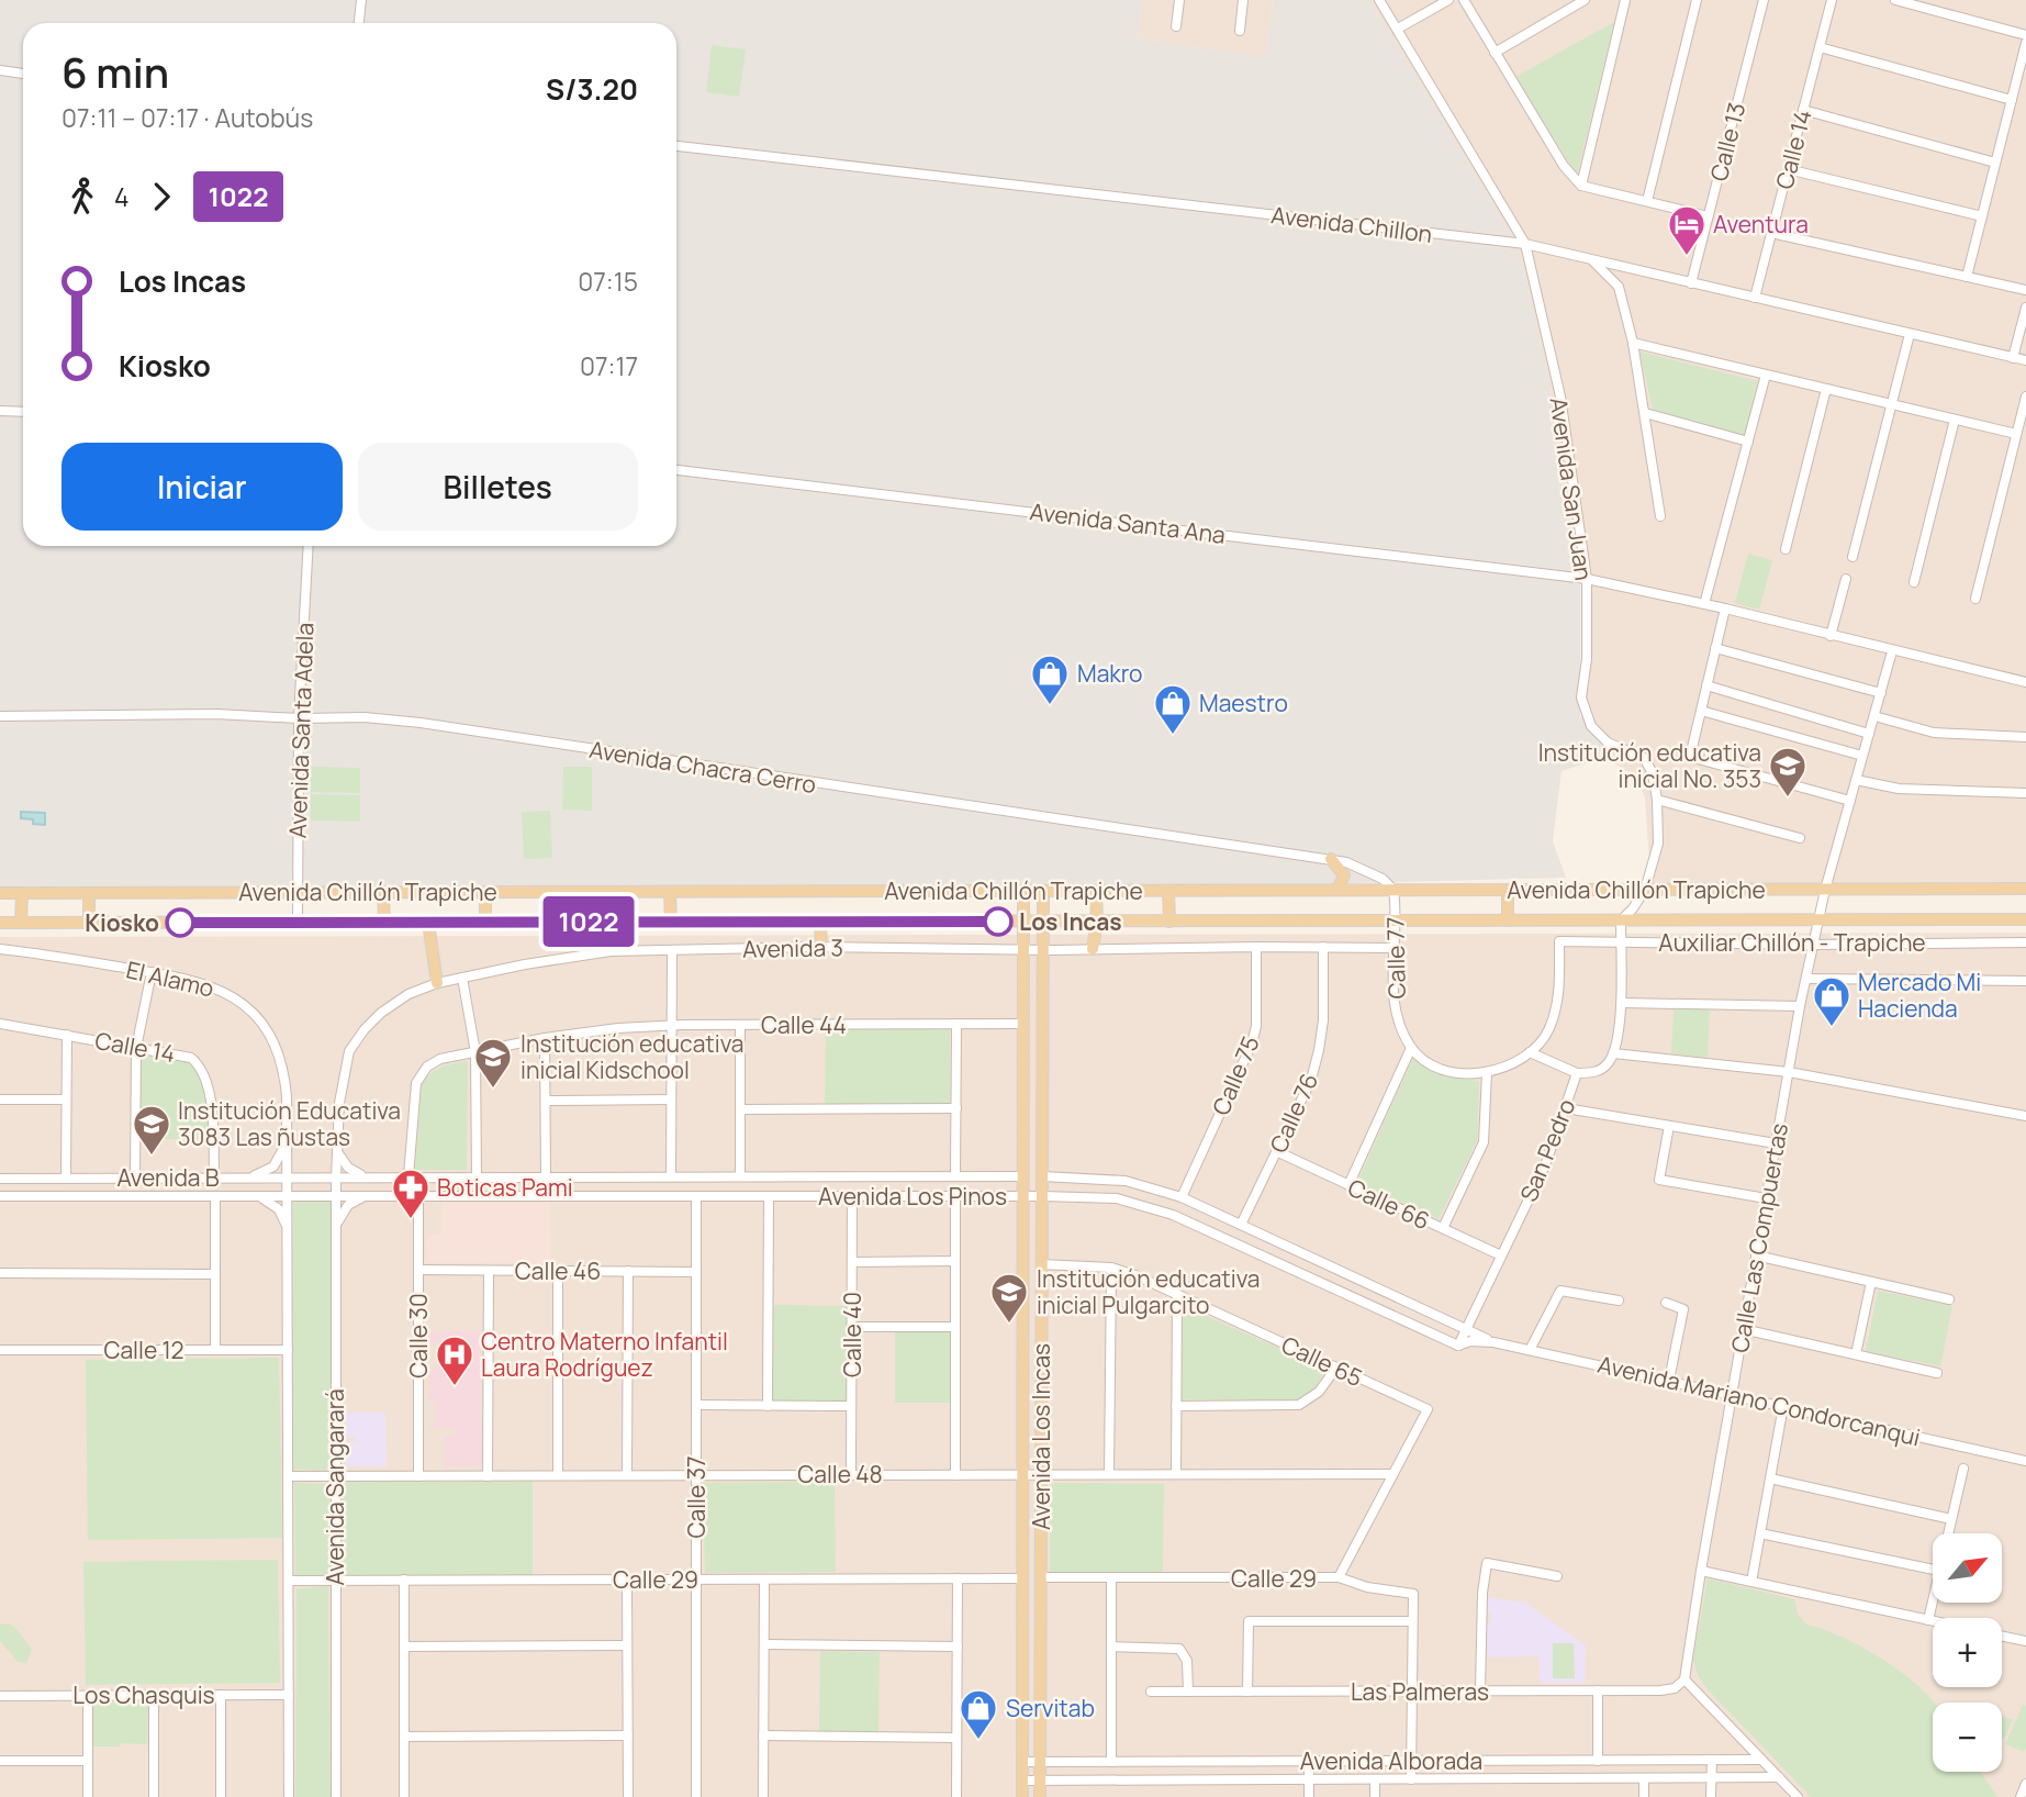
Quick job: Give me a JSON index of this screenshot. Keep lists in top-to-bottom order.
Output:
{
  "streets": {
    "main road": ["Avenida Chillón Trapiche", "Avenida Los Incas"],
    "street": [
      "Calle 13",
      "Calle 14",
      "Avenida Chillon",
      "Avenida San Juan",
      "Avenida Santa Ana",
      "Avenida Santa Adela",
      "Avenida Chacra Cerro",
      "Auxiliar Chillón - Trapiche",
      "Avenida 3",
      "Calle 77",
      "El Alamo",
      "Calle 44",
      "Calle 75",
      "Calle 76",
      "San Pedro",
      "Avenida B",
      "Avenida Los Pinos",
      "Calle 66",
      "Calle Las Compuertas",
      "Calle 46",
      "Calle 40",
      "Calle 30",
      "Calle 12",
      "Calle 65",
      "Avenida Mariano Condorcanqui",
      "Calle 48",
      "Avenida Sangarará",
      "Calle 37",
      "Calle 29",
      "Las Palmeras",
      "Los Chasquis",
      "Avenida Alborada"
    ]
  },
  "crossings": [
    ["Calle 13", "Avenida Chillon"],
    ["Calle 14", "Avenida Chillon"],
    ["Calle 14", "Avenida B"],
    ["Avenida Chillon", "Avenida San Juan"],
    ["Avenida San Juan", "Avenida Santa Ana"],
    ["Avenida San Juan", "Avenida Chillón Trapiche"],
    ["Avenida Santa Ana", "Calle Las Compuertas"],
    ["Avenida Santa Adela", "Avenida Chacra Cerro"],
    ["Avenida Santa Adela", "Avenida Chillón Trapiche"],
    ["Avenida Chacra Cerro", "Avenida Chillón Trapiche"],
    ["Avenida Chacra Cerro", "Calle 77"],
    ["Avenida Chillón Trapiche", "Calle 77"],
    ["Avenida Chillón Trapiche", "Calle Las Compuertas"],
    ["Avenida Chillón Trapiche", "Avenida Los Incas"],
    ["Auxiliar Chillón - Trapiche", "Calle Las Compuertas"],
    ["Avenida 3", "Calle 77"],
    ["Avenida 3", "Calle 75"],
    ["Avenida 3", "Calle 76"],
    ["Avenida 3", "Avenida B"],
    ["Avenida 3", "Avenida Los Pinos"],
    ["Avenida 3", "Avenida Los Incas"],
    ["Avenida 3", "Avenida Sangarará"],
    ["El Alamo", "Avenida B"],
    ["El Alamo", "Avenida Sangarará"],
    ["Calle 44", "Avenida Los Pinos"],
    ["Calle 44", "Avenida Los Incas"],
    ["Calle 76", "Calle 66"],
    ["San Pedro", "Avenida Los Pinos"],
    ["San Pedro", "Calle 66"],
    ["San Pedro", "Avenida Mariano Condorcanqui"],
    ["Avenida B", "Avenida Los Pinos"],
    ["Avenida B", "Avenida Sangarará"],
    ["Avenida Los Pinos", "Calle 40"],
    ["Avenida Los Pinos", "Calle 30"],
    ["Avenida Los Pinos", "Avenida Mariano Condorcanqui"],
    ["Avenida Los Pinos", "Avenida Los Incas"],
    ["Avenida Los Pinos", "Avenida Sangarará"],
    ["Avenida Los Pinos", "Calle 37"],
    ["Calle Las Compuertas", "Avenida Mariano Condorcanqui"],
    ["Calle Las Compuertas", "Las Palmeras"],
    ["Calle 46", "Calle 30"],
    ["Calle 46", "Calle 37"],
    ["Calle 40", "Calle 48"],
    ["Calle 30", "Calle 48"],
    ["Calle 12", "Avenida Sangarará"],
    ["Calle 65", "Avenida Los Incas"],
    ["Calle 65", "Calle 48"],
    ["Avenida Los Incas", "Calle 48"],
    ["Avenida Los Incas", "Calle 29"],
    ["Avenida Los Incas", "Avenida Alborada"],
    ["Calle 48", "Avenida Sangarará"],
    ["Calle 48", "Calle 37"],
    ["Avenida Sangarará", "Calle 29"],
    ["Avenida Sangarará", "Los Chasquis"],
    ["Calle 37", "Calle 29"]
  ],
  "places": {
    "hotel": ["Aventura"],
    "shop": [
      "Makro",
      "Maestro",
      "Mercado Mi Hacienda",
      "Servitab"
    ],
    "school or university": [
      "Institución educativa inicial No. 353",
      "Institución educativa inicial Kidschool",
      "Institución Educativa 3083 Las ñustas",
      "Institución educativa inicial Pulgarcito"
    ],
    "other": ["Los Incas", "Kiosko"],
    "pharmacy": ["Boticas Pami"],
    "hospital": ["Centro Materno Infantil Laura Rodríguez"]
  },
  "lines": ["bus line 1022"],
  "north": "top right",
  "page": {
    "on_map": "1022",
    "heading": ["6 min", "07:11 – 07:17 · Autobús", "S/3.20"],
    "legs": ["4", "1022"],
    "list": [
      {
        "name": "Los Incas",
        "value": "07:15"
      },
      {
        "name": "Kiosko",
        "value": "07:17"
      }
    ],
    "buttons": ["Iniciar", "Billetes"],
    "map_buttons": ["+", "−"]
  }
}
